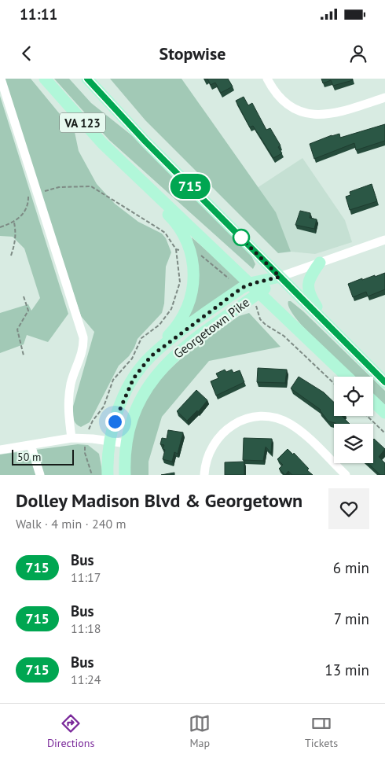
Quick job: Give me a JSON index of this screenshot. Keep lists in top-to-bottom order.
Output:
{
  "streets": {
    "main road": ["VA 123", "Georgetown Pike"]
  },
  "crossings": [
    ["VA 123", "Georgetown Pike"]
  ],
  "lines": ["bus line 715"],
  "scale_bar": "50 m",
  "page": {
    "status": "11:11",
    "header": "Stopwise",
    "on_map": "715",
    "scale": "50 m",
    "heading": ["Dolley Madison Blvd & Georgetown", "Walk · 4 min · 240 m"],
    "list": [
      {
        "mark": "715",
        "name": "Bus",
        "note": "11:17",
        "value": "6 min"
      },
      {
        "mark": "715",
        "name": "Bus",
        "note": "11:18",
        "value": "7 min"
      },
      {
        "mark": "715",
        "name": "Bus",
        "note": "11:24",
        "value": "13 min"
      }
    ],
    "tabs": ["Directions", "Map", "Tickets"]
  }
}
